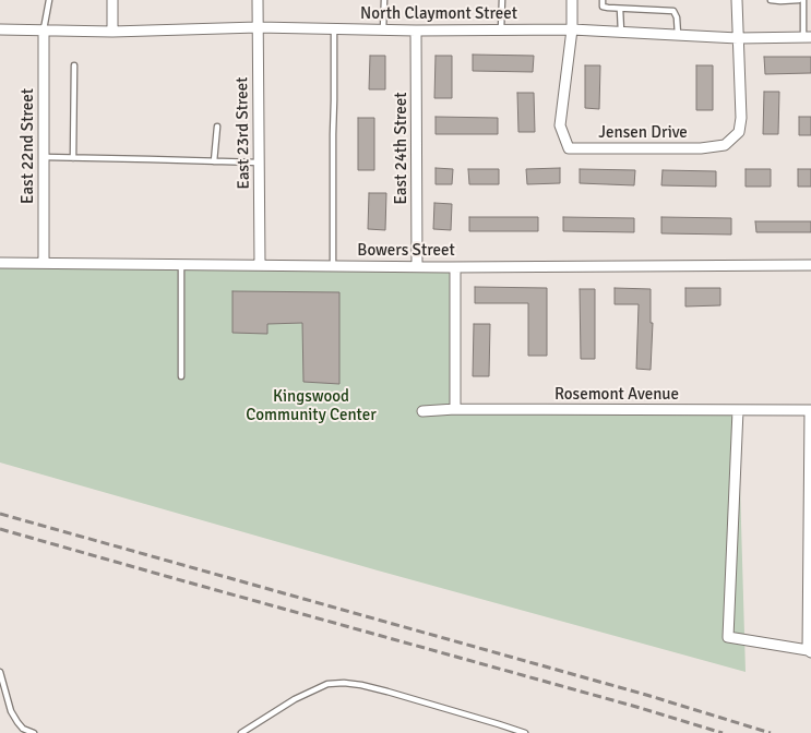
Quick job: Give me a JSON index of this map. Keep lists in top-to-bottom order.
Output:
{
  "streets": {
    "street": [
      "North Claymont Street",
      "East 23rd Street",
      "Jensen Drive",
      "East 22nd Street",
      "East 24th Street",
      "Bowers Street",
      "Rosemont Avenue"
    ]
  },
  "crossings": [
    ["North Claymont Street", "East 23rd Street"],
    ["North Claymont Street", "Jensen Drive"],
    ["North Claymont Street", "East 22nd Street"],
    ["North Claymont Street", "East 24th Street"],
    ["East 23rd Street", "Bowers Street"],
    ["East 22nd Street", "Bowers Street"],
    ["East 24th Street", "Bowers Street"]
  ],
  "parks": ["Kingswood Community Center"]
}
